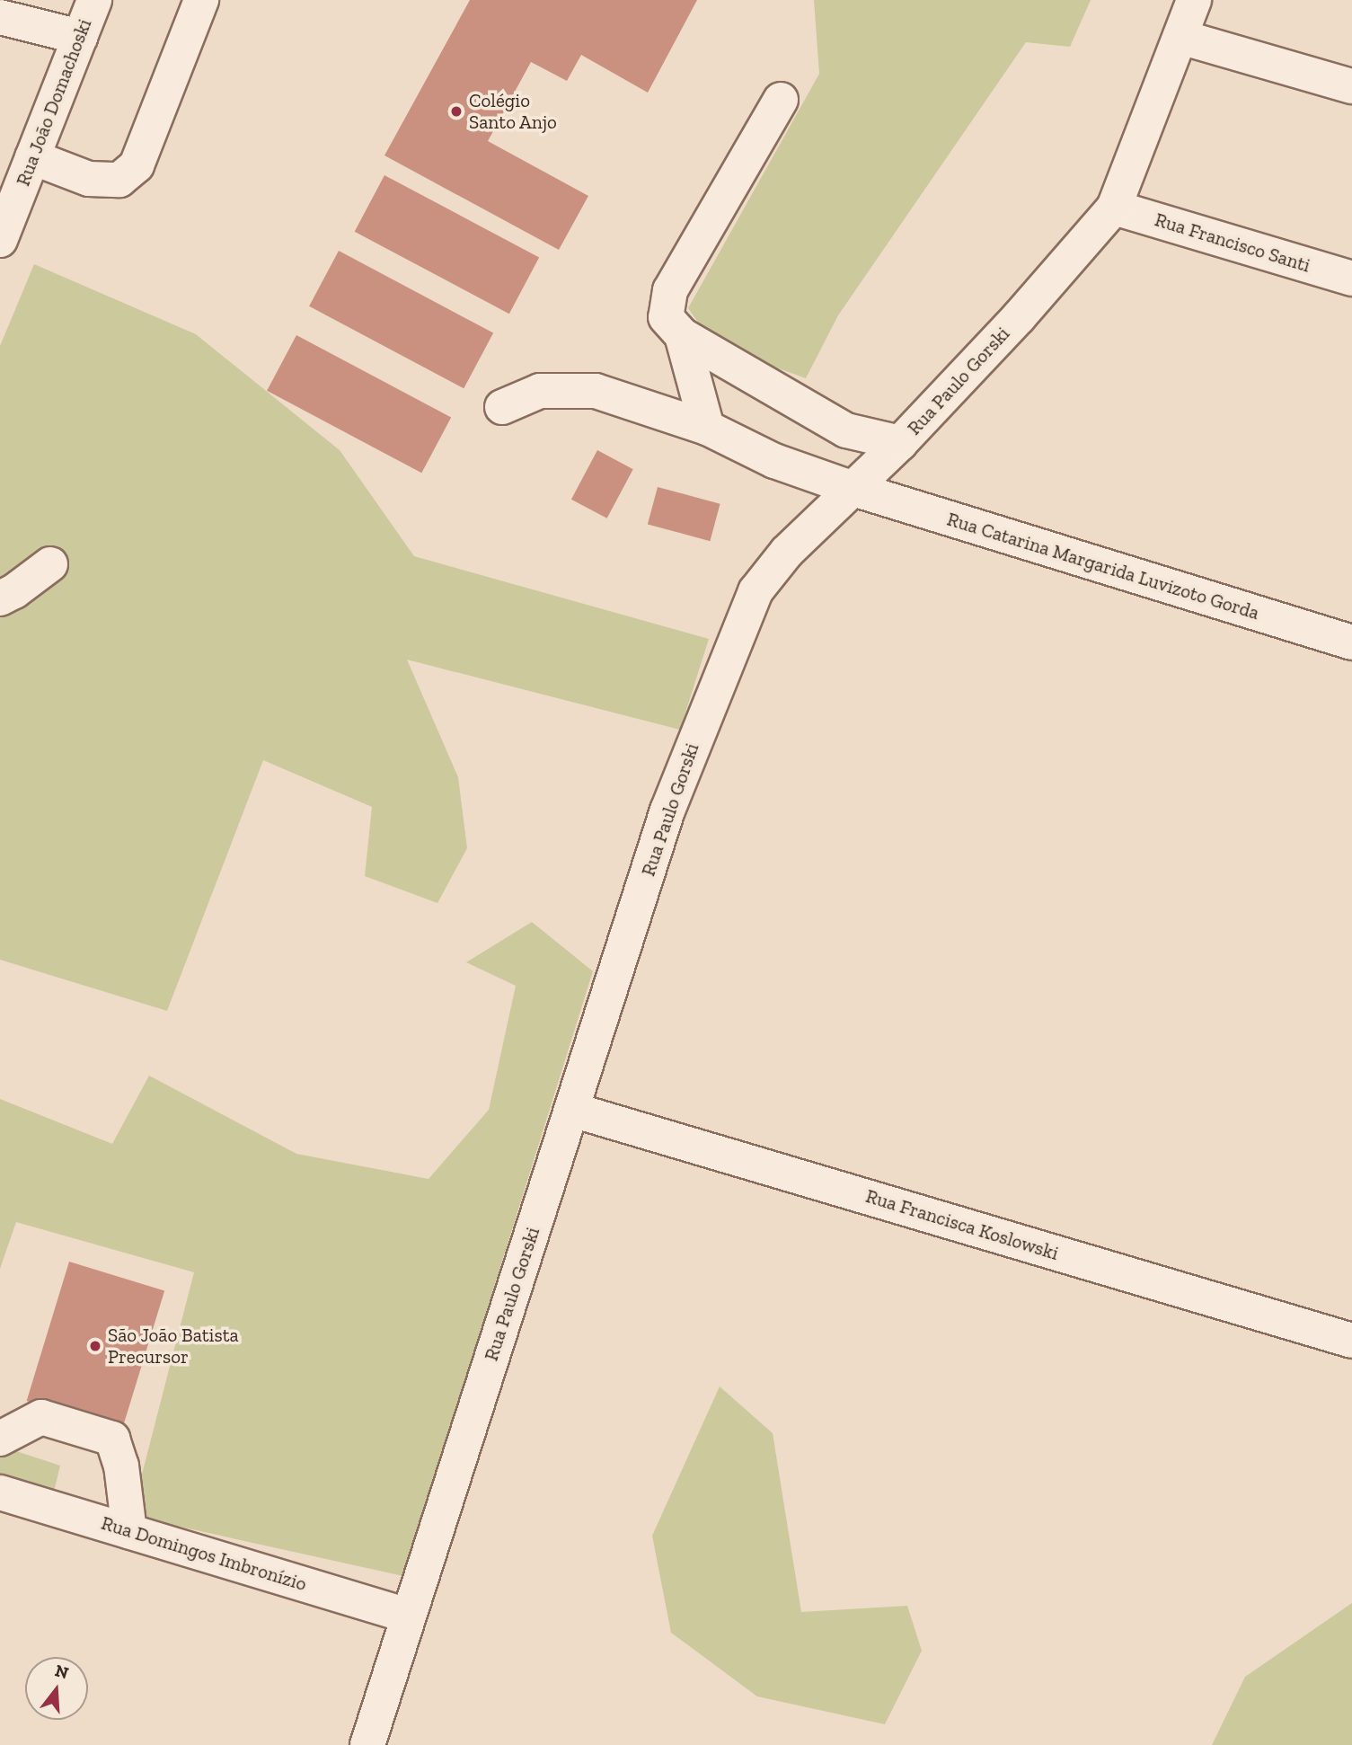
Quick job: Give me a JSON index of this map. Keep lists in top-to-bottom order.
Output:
{
  "streets": {
    "street": [
      "Rua João Domachoski",
      "Rua Francisco Santi",
      "Rua Paulo Gorski",
      "Rua Catarina Margarida Luvizoto Gorda",
      "Rua Francisca Koslowski",
      "Rua Domingos Imbronízio"
    ]
  },
  "crossings": [
    ["Rua Francisco Santi", "Rua Paulo Gorski"],
    ["Rua Paulo Gorski", "Rua Catarina Margarida Luvizoto Gorda"],
    ["Rua Paulo Gorski", "Rua Francisca Koslowski"],
    ["Rua Paulo Gorski", "Rua Domingos Imbronízio"]
  ],
  "places": ["Colégio Santo Anjo", "São João Batista Precursor"],
  "north": "top"
}
